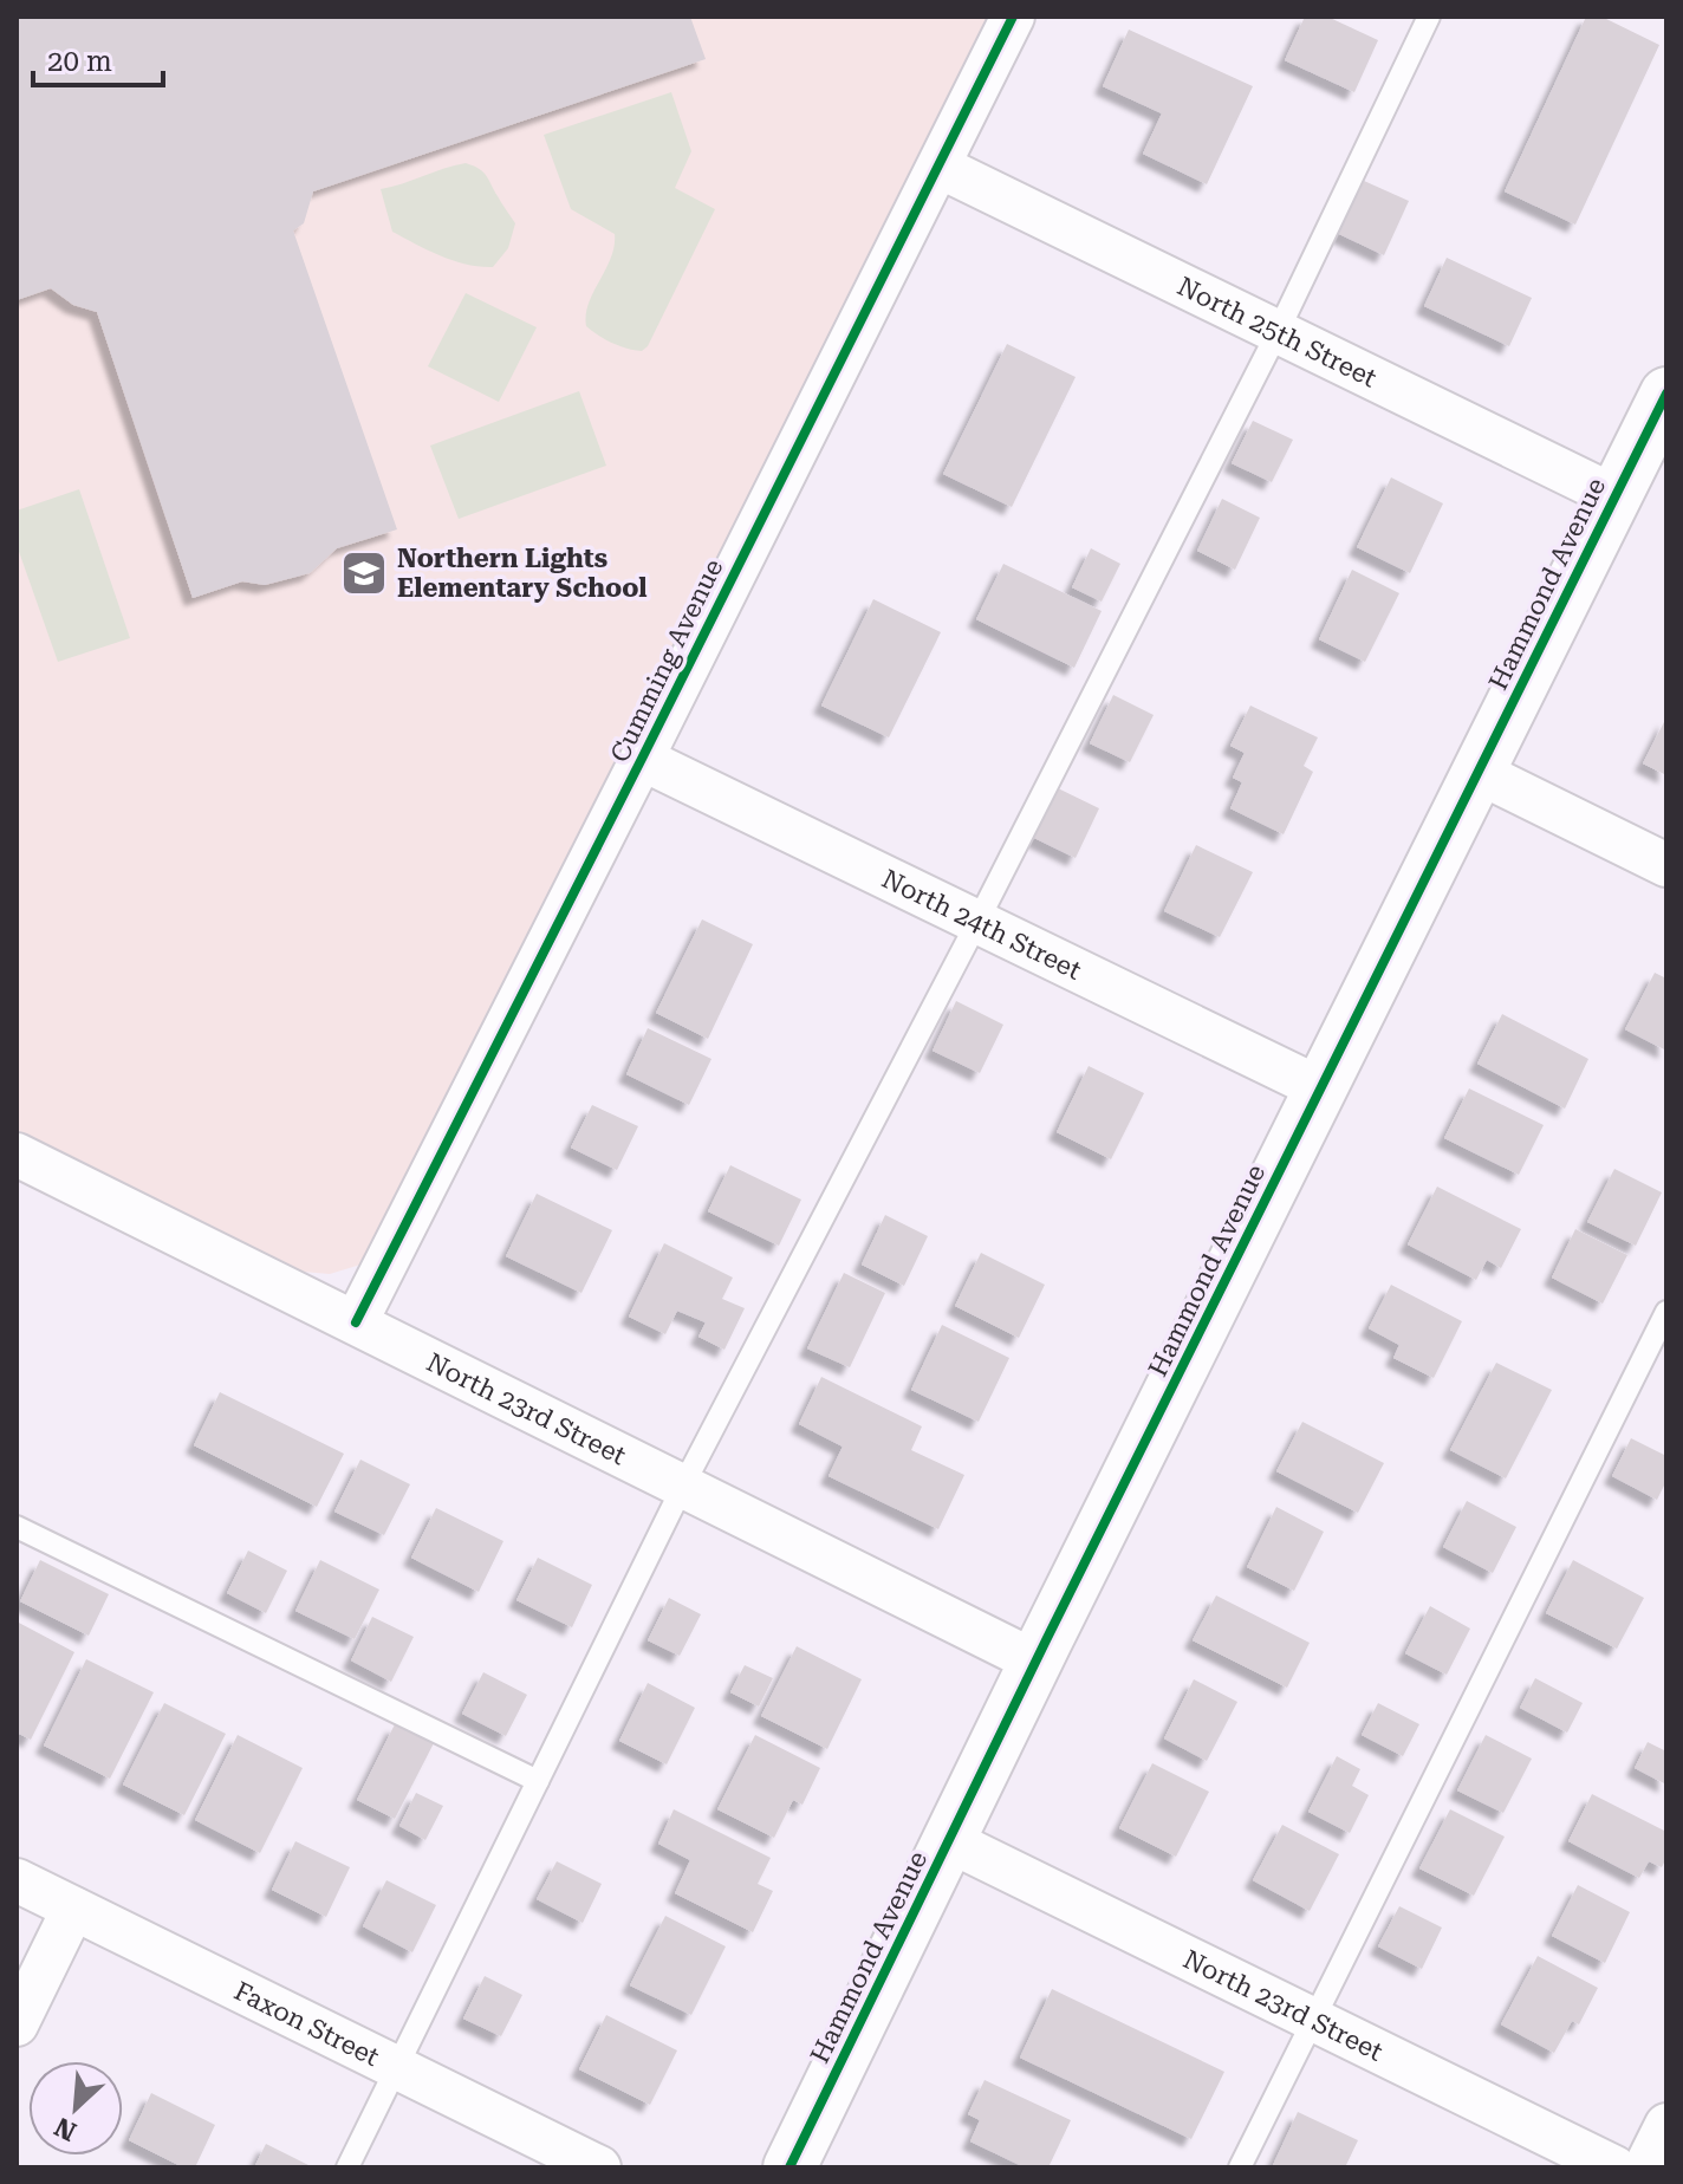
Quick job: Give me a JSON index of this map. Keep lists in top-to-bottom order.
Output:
{
  "streets": {
    "street": [
      "North 25th Street",
      "Hammond Avenue",
      "Cumming Avenue",
      "North 24th Street",
      "North 23rd Street",
      "Faxon Street"
    ]
  },
  "crossings": [
    ["North 25th Street", "Hammond Avenue"],
    ["North 25th Street", "Cumming Avenue"],
    ["Hammond Avenue", "North 24th Street"],
    ["Hammond Avenue", "North 23rd Street"],
    ["Cumming Avenue", "North 24th Street"],
    ["Cumming Avenue", "North 23rd Street"]
  ],
  "places": {
    "school or university": ["Northern Lights Elementary School"]
  },
  "scale_bar": "20 m",
  "north": "bottom left"
}
